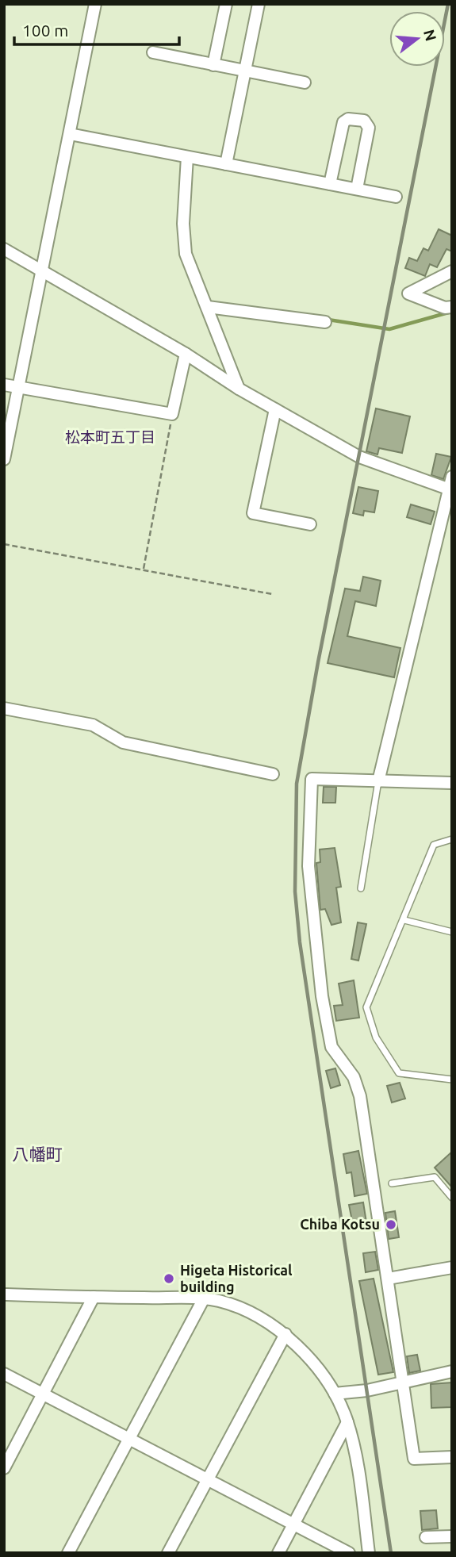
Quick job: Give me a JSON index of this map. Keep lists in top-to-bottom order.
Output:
{
  "districts": ["松本町五丁目", "八幡町"],
  "places": ["Chiba Kotsu", "Higeta Historical building"],
  "scale_bar": "100 m",
  "north": "right"
}
